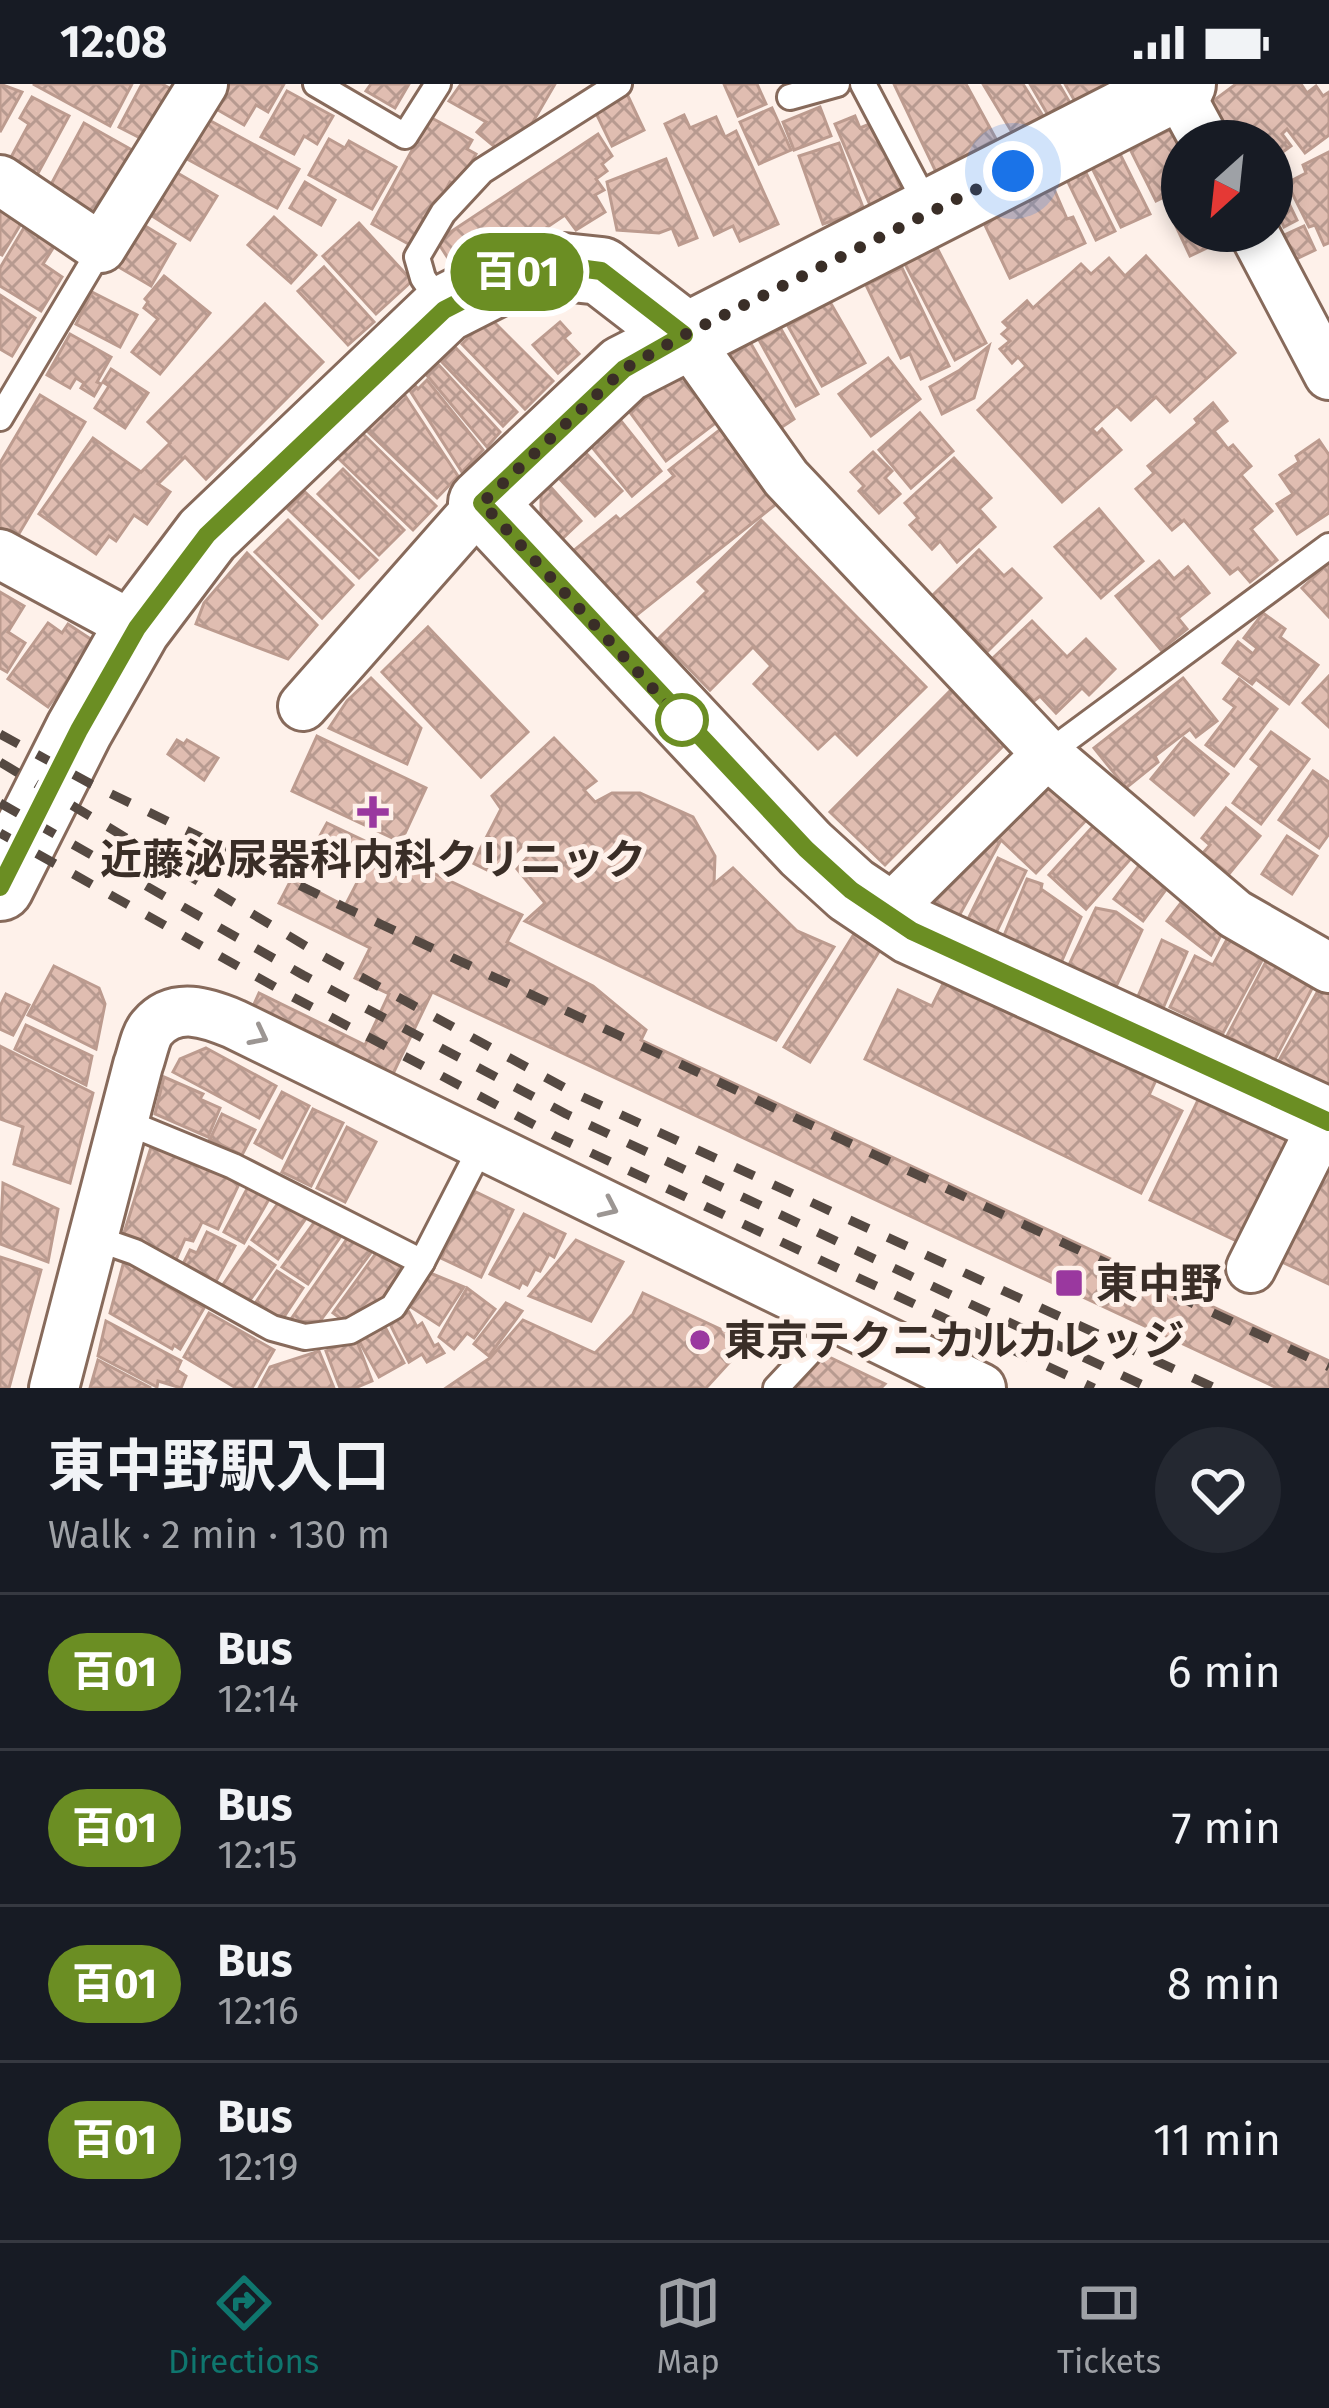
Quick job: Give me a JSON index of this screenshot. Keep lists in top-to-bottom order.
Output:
{
  "places": {
    "health": ["近藤泌尿器科内科クリニック"],
    "transit": ["東中野"],
    "other": ["東京テクニカルカレッジ"]
  },
  "lines": ["bus line 百01"],
  "north": "bottom left",
  "page": {
    "status": "12:08",
    "on_map": "百01",
    "heading": ["東中野駅入口", "Walk · 2 min · 130 m"],
    "list": [
      {
        "mark": "百01",
        "name": "Bus",
        "note": "12:14",
        "value": "6 min"
      },
      {
        "mark": "百01",
        "name": "Bus",
        "note": "12:15",
        "value": "7 min"
      },
      {
        "mark": "百01",
        "name": "Bus",
        "note": "12:16",
        "value": "8 min"
      },
      {
        "mark": "百01",
        "name": "Bus",
        "note": "12:19",
        "value": "11 min"
      }
    ],
    "tabs": ["Directions", "Map", "Tickets"]
  }
}
